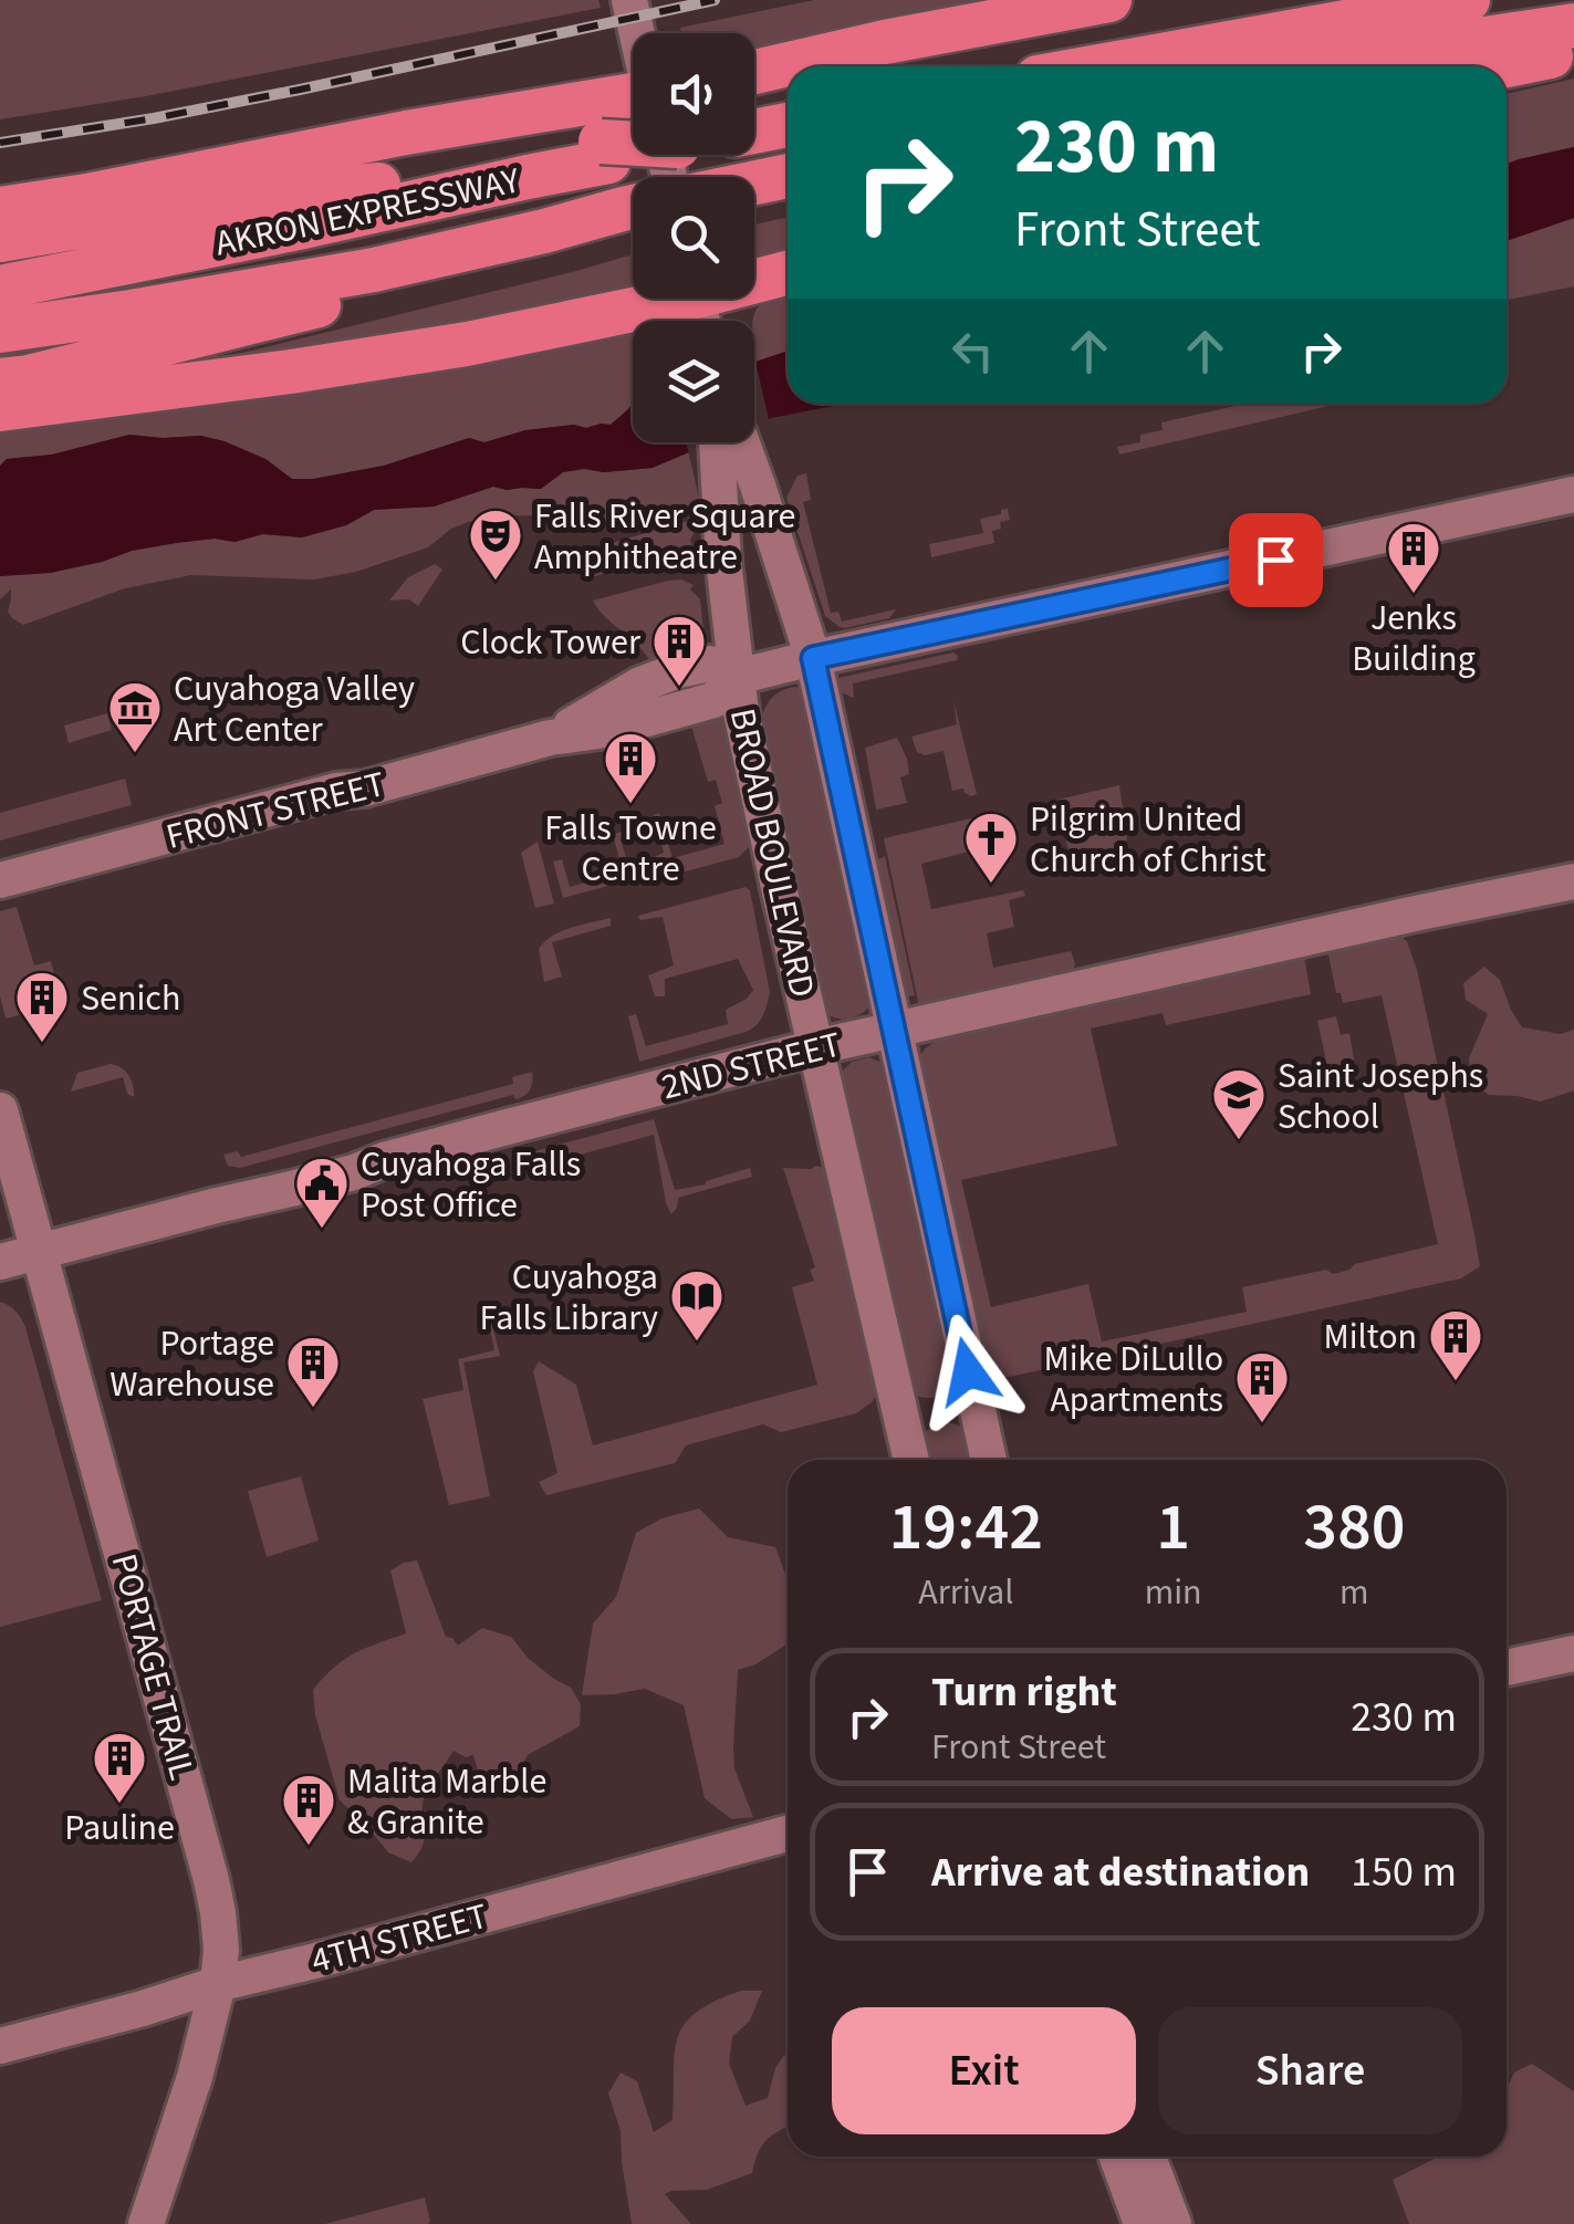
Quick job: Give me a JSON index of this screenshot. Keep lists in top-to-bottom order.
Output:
{
  "streets": {
    "highway": ["AKRON EXPRESSWAY"],
    "main road": [
      "FRONT STREET",
      "BROAD BOULEVARD",
      "2ND STREET",
      "PORTAGE TRAIL",
      "4TH STREET"
    ]
  },
  "crossings": [
    ["FRONT STREET", "BROAD BOULEVARD"],
    ["BROAD BOULEVARD", "2ND STREET"],
    ["2ND STREET", "PORTAGE TRAIL"],
    ["PORTAGE TRAIL", "4TH STREET"]
  ],
  "places": {
    "theatre": ["Falls River Square Amphitheatre"],
    "building": [
      "Jenks Building",
      "Clock Tower",
      "Falls Towne Centre",
      "Senich",
      "Milton",
      "Portage Warehouse",
      "Mike DiLullo Apartments",
      "Pauline",
      "Malita Marble & Granite"
    ],
    "museum": ["Cuyahoga Valley Art Center"],
    "church": ["Pilgrim United Church of Christ"],
    "school or university": ["Saint Josephs School"],
    "public building": ["Cuyahoga Falls Post Office"],
    "library": ["Cuyahoga Falls Library"]
  },
  "page": {
    "turn": ["230 m", "Front Street"],
    "eta": [
      "19:42",
      "Arrival",
      "1",
      "min",
      "380",
      "m"
    ],
    "list": [
      {
        "name": "Turn right",
        "note": "Front Street",
        "value": "230 m"
      },
      {
        "name": "Arrive at destination",
        "value": "150 m"
      }
    ],
    "buttons": ["Exit", "Share"]
  }
}
